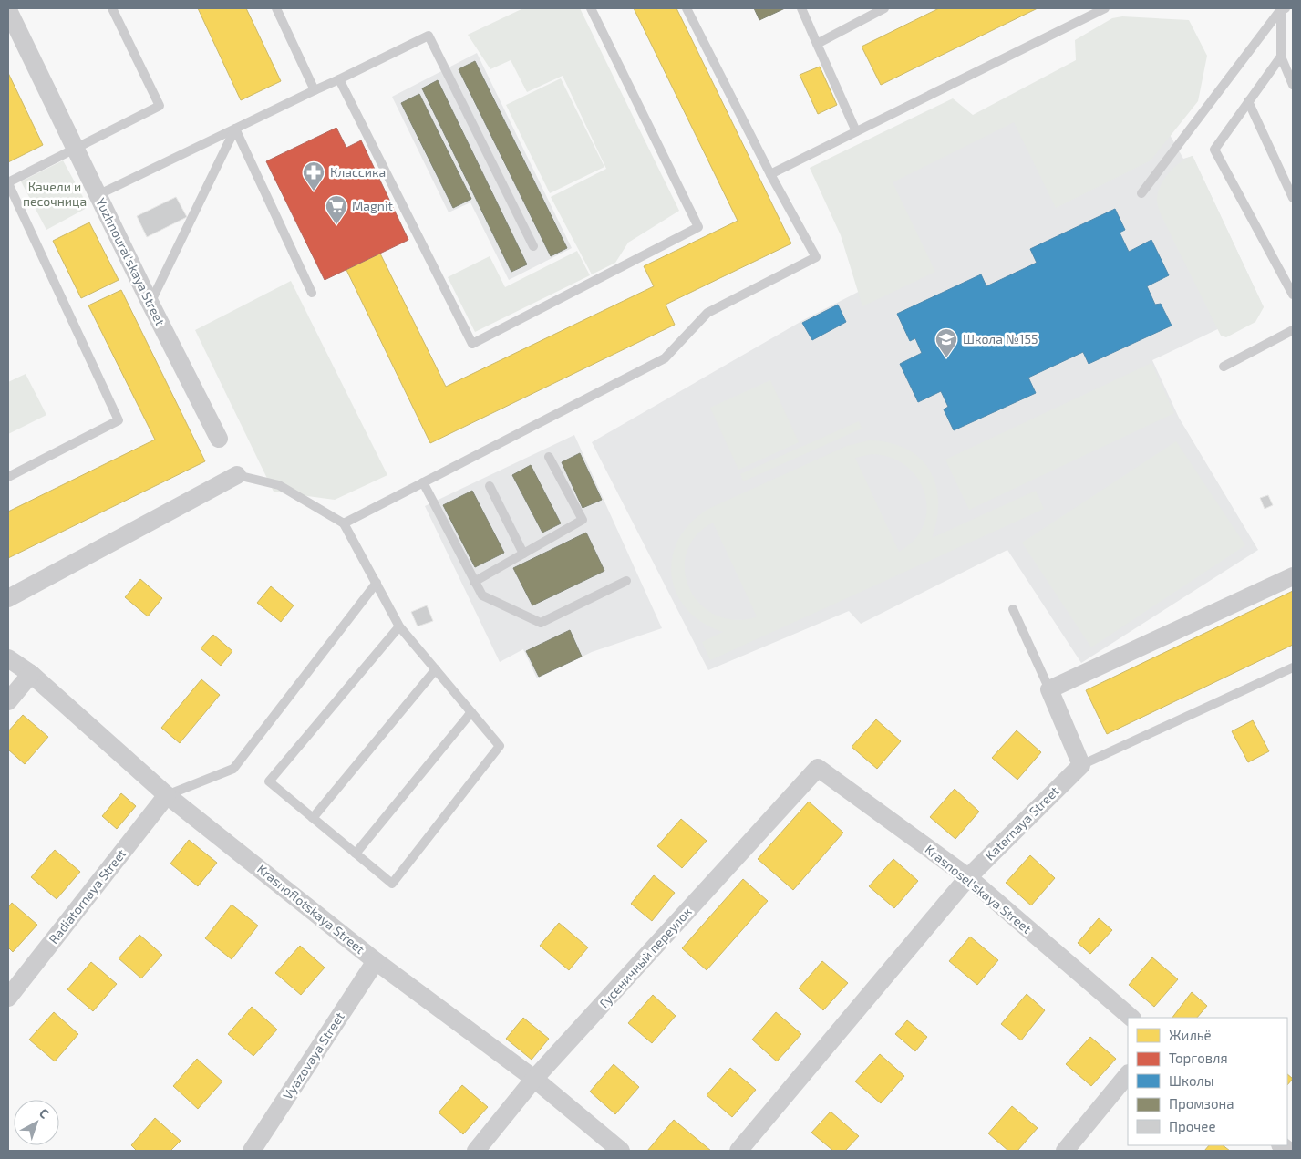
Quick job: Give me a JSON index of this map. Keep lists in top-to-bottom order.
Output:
{
  "streets": {
    "street": [
      "Yuzhnoural'skaya Street",
      "Katernaya Street",
      "Krasnosel'skaya Street",
      "Radiatornaya Street",
      "Krasnoflotskaya Street",
      "Гусеничный переулок",
      "Vyazovaya Street"
    ]
  },
  "crossings": [
    ["Katernaya Street", "Krasnosel'skaya Street"],
    ["Krasnosel'skaya Street", "Гусеничный переулок"],
    ["Radiatornaya Street", "Krasnoflotskaya Street"],
    ["Krasnoflotskaya Street", "Гусеничный переулок"],
    ["Krasnoflotskaya Street", "Vyazovaya Street"]
  ],
  "parks": ["Качели и песочница"],
  "places": {
    "pharmacy": ["Классика"],
    "supermarket": ["Magnit"],
    "school or university": ["Школа №155"]
  },
  "legend": [
    "Жильё",
    "Торговля",
    "Школы",
    "Промзона",
    "Прочее"
  ],
  "north": "top right"
}
